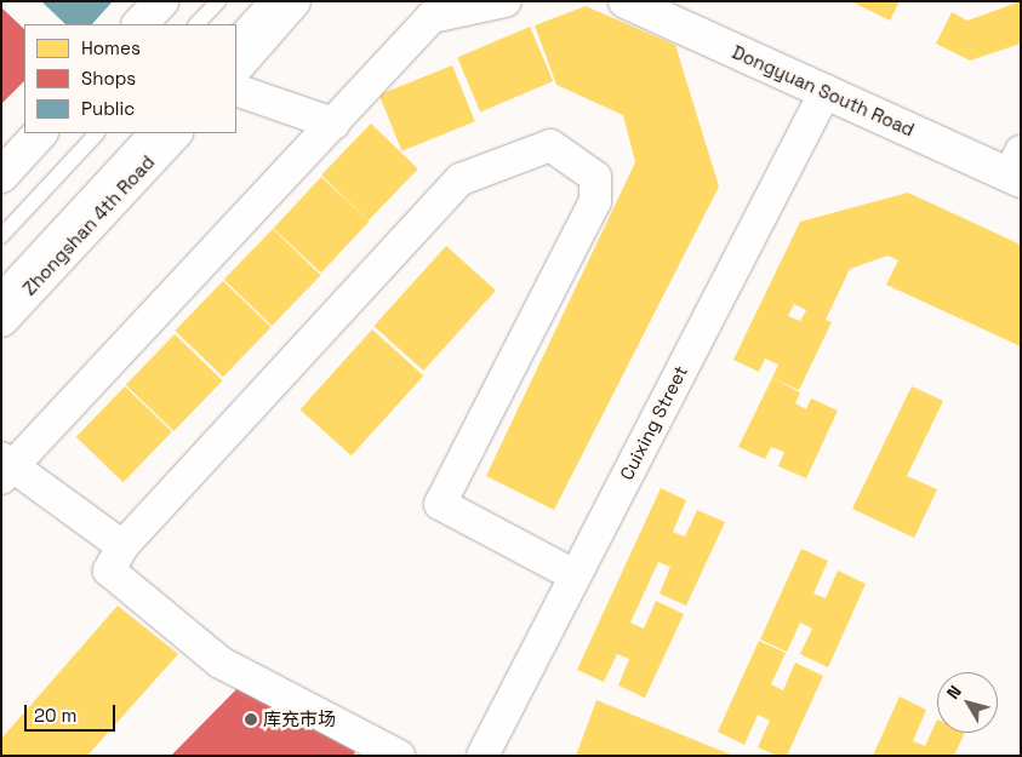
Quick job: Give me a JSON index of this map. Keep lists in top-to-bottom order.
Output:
{
  "streets": {
    "street": ["Dongyuan South Road", "Zhongshan 4th Road", "Cuixing Street"]
  },
  "crossings": [
    ["Dongyuan South Road", "Cuixing Street"]
  ],
  "places": ["库充市场"],
  "legend": ["Homes", "Shops", "Public"],
  "scale_bar": "20 m",
  "north": "top left"
}
